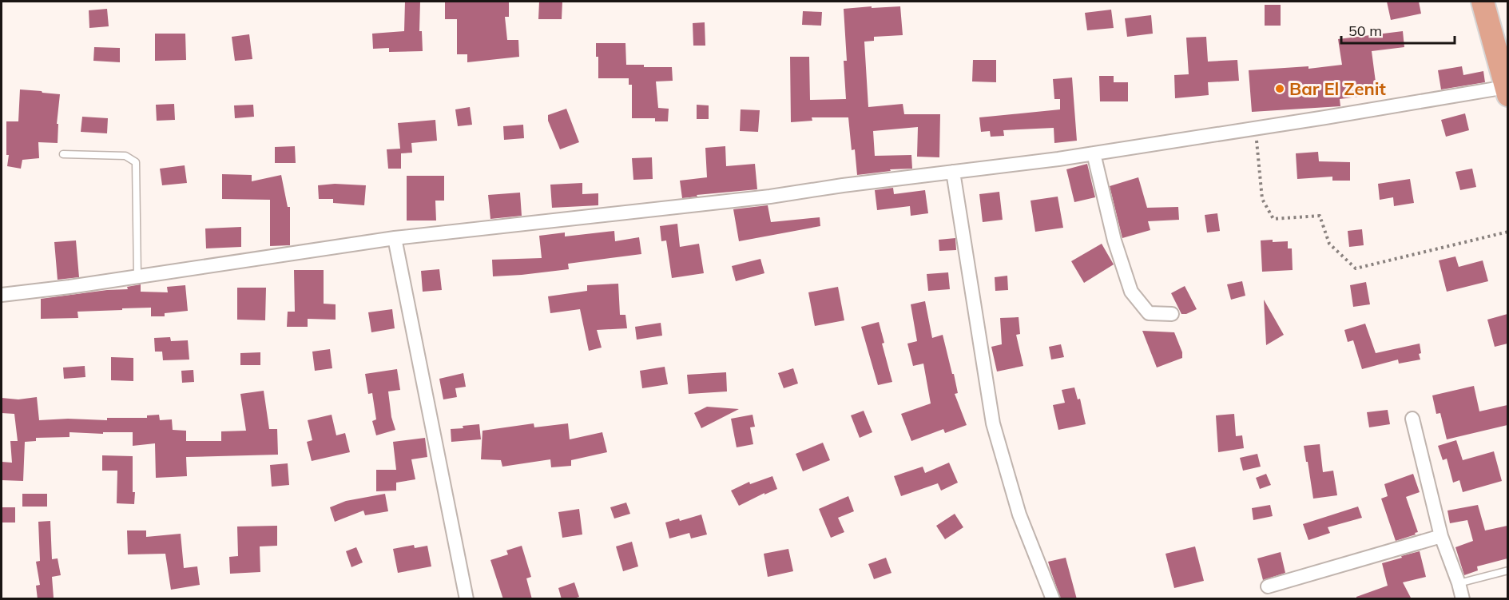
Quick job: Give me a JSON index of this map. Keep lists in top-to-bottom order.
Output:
{
  "places": ["Bar El Zenit"],
  "scale_bar": "50 m"
}
